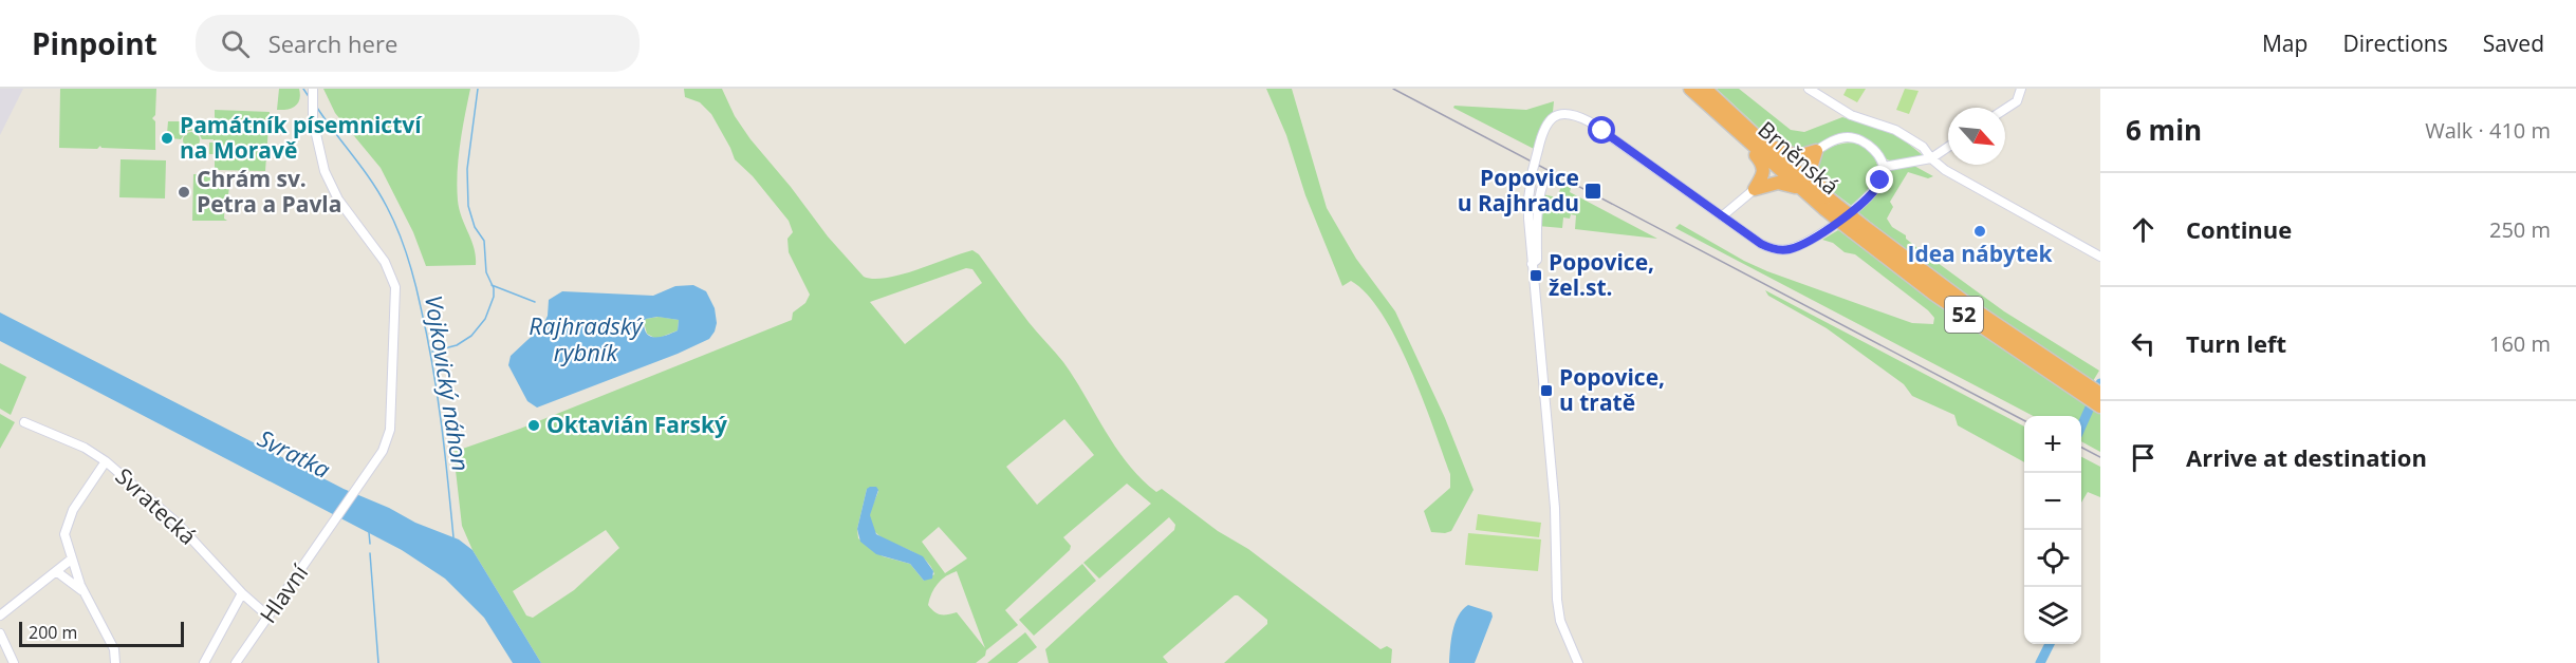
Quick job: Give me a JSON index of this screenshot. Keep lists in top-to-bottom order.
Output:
{
  "streets": {
    "highway": ["Brněnská", "52"],
    "street": ["Svratecká", "Hlavní"]
  },
  "crossings": [
    ["Svratecká", "Hlavní"]
  ],
  "water": ["Rajhradský rybník", "Vojkovický náhon", "Svratka"],
  "places": {
    "other": [
      "Památník písemnictví na Moravě",
      "Chrám sv. Petra a Pavla",
      "Idea nábytek",
      "Oktavián Farský"
    ],
    "transit": ["Popovice u Rajhradu", "Popovice, žel.st.", "Popovice, u tratě"]
  },
  "scale_bar": "200 m",
  "north": "bottom right",
  "page": {
    "header": "Pinpoint",
    "search": "Search here",
    "nav": ["Map", "Directions", "Saved"],
    "heading": ["6 min", "Walk · 410 m"],
    "list": [
      ["Continue", "250 m"],
      ["Turn left", "160 m"],
      "Arrive at destination"
    ],
    "map_buttons": ["+", "−"],
    "scale": "200 m"
  }
}
